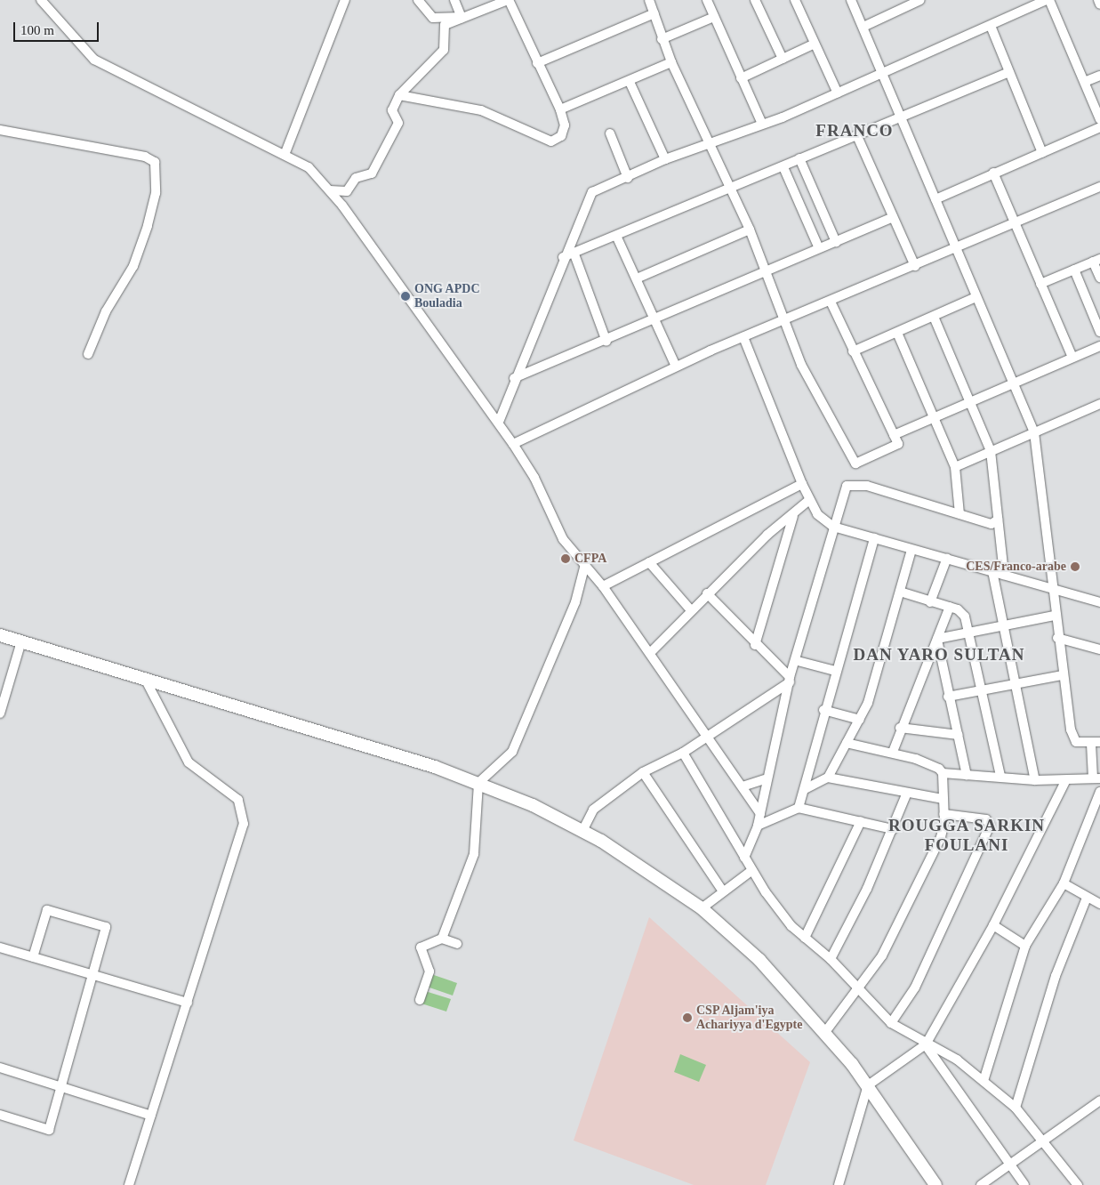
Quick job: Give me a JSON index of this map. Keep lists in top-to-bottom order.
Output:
{
  "districts": ["FRANCO", "DAN YARO SULTAN", "ROUGGA SARKIN FOULANI"],
  "places": [
    "ONG APDC Bouladia",
    "CFPA",
    "CES/Franco-arabe",
    "CSP Aljam'iya Achariyya d'Egypte"
  ],
  "scale_bar": "100 m"
}
